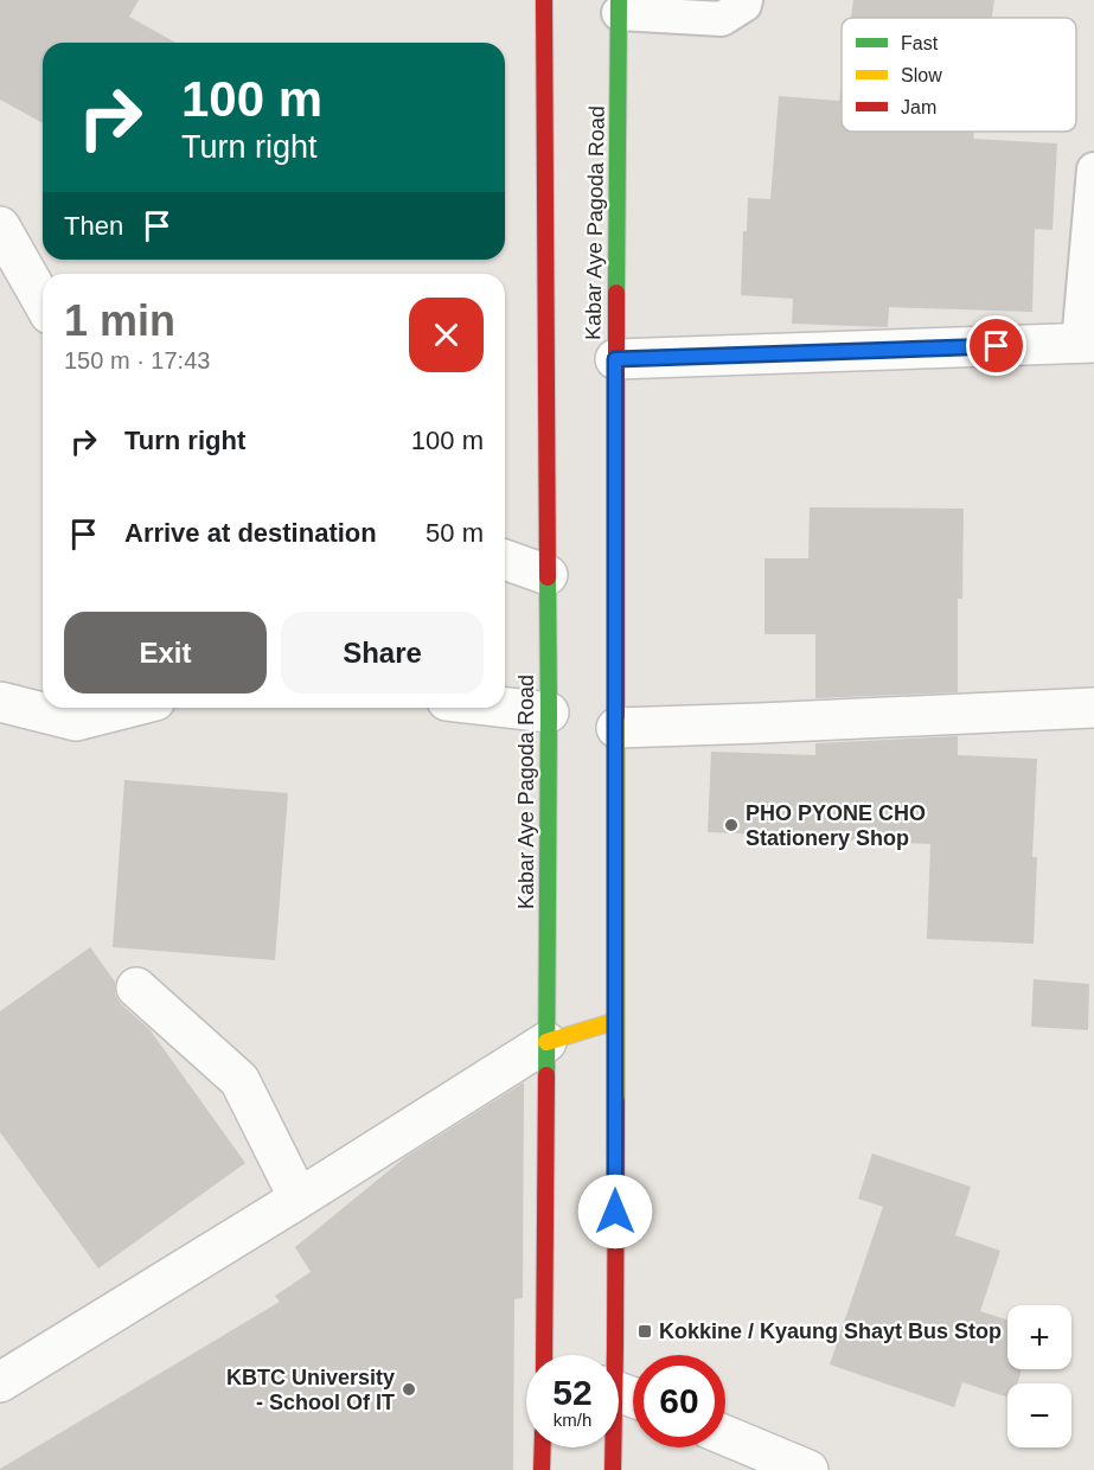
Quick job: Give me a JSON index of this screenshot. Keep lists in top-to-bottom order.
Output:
{
  "streets": {
    "main road": ["Kabar Aye Pagoda Road"]
  },
  "places": {
    "other": ["PHO PYONE CHO Stationery Shop", "KBTC University - School Of IT"],
    "transit": ["Kokkine / Kyaung Shayt Bus Stop"]
  },
  "legend": ["Fast", "Slow", "Jam"],
  "page": {
    "turn": ["100 m", "Turn right"],
    "then": "Then",
    "heading": ["1 min", "150 m · 17:43"],
    "list": [
      {
        "name": "Turn right",
        "value": "100 m"
      },
      {
        "name": "Arrive at destination",
        "value": "50 m"
      }
    ],
    "buttons": ["Exit", "Share"],
    "map_buttons": ["+", "−"],
    "speed": "52 km/h",
    "limit": "60"
  }
}
